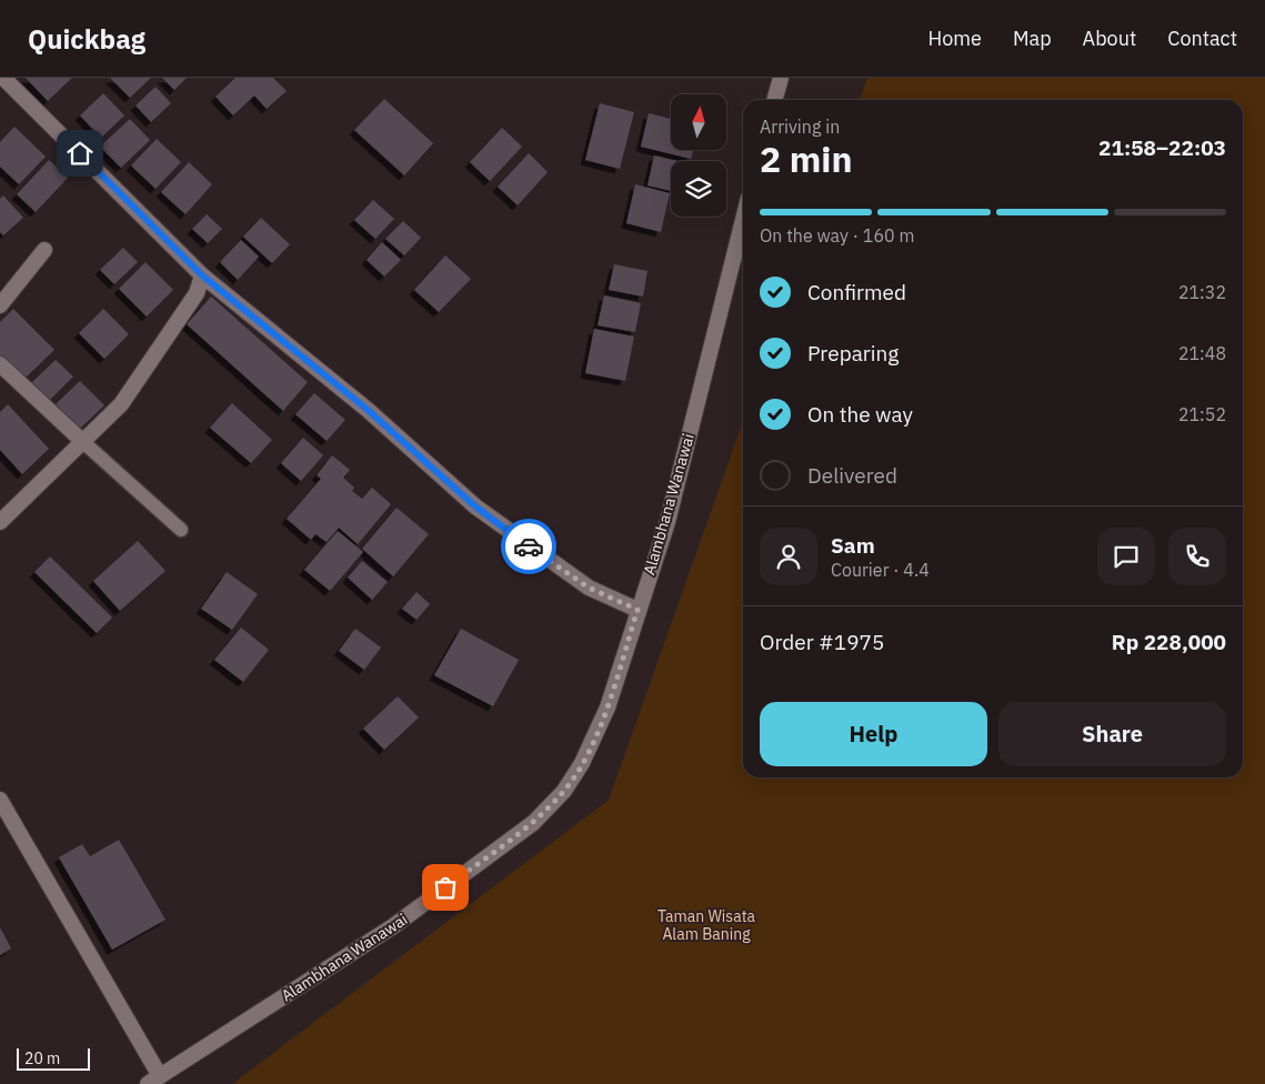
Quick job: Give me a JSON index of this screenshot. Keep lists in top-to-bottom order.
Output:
{
  "streets": {
    "street": ["Alambhana Wanawai"]
  },
  "parks": ["Taman Wisata Alam Baning"],
  "scale_bar": "20 m",
  "north": "top",
  "page": {
    "header": "Quickbag",
    "nav": [
      "Home",
      "Map",
      "About",
      "Contact"
    ],
    "heading": ["2 min", "Arriving in", "21:58–22:03"],
    "panel": [
      "Sam",
      "Courier · 4.4",
      "Order #1975",
      "Rp 228,000"
    ],
    "bar": "On the way · 160 m",
    "list": [
      ["Confirmed", "21:32"],
      ["Preparing", "21:48"],
      ["On the way", "21:52"],
      "Delivered"
    ],
    "buttons": ["Help", "Share"],
    "scale": "20 m"
  }
}
